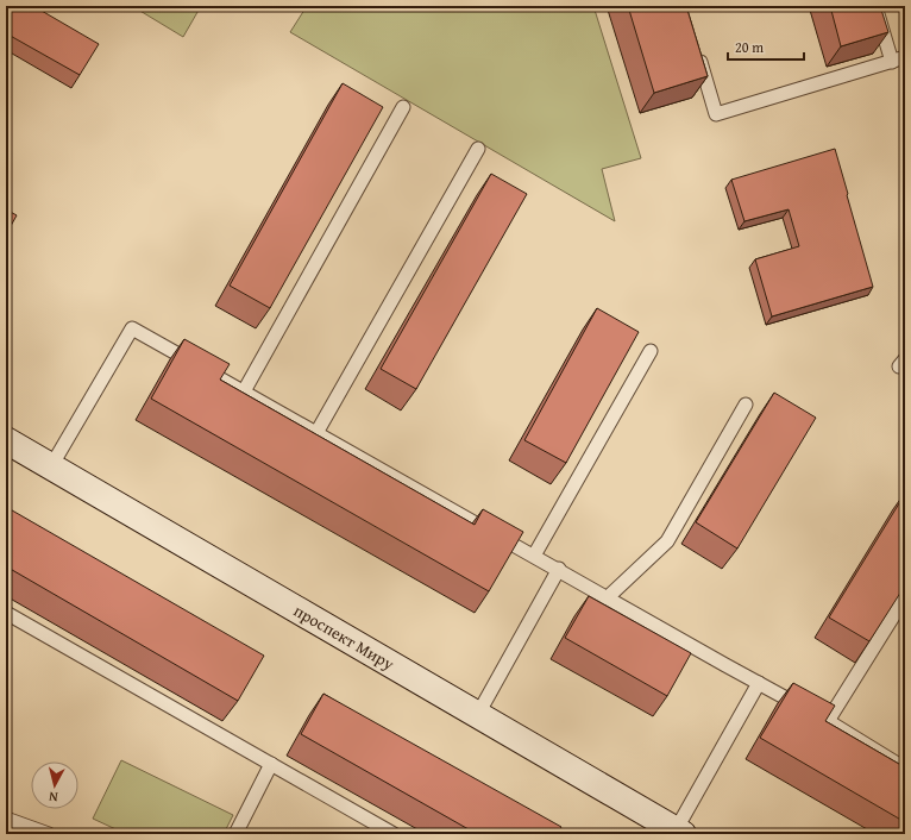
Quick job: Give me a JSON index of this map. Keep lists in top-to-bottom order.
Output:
{
  "streets": {
    "main road": ["проспект Миру"]
  },
  "scale_bar": "20 m",
  "north": "bottom"
}
